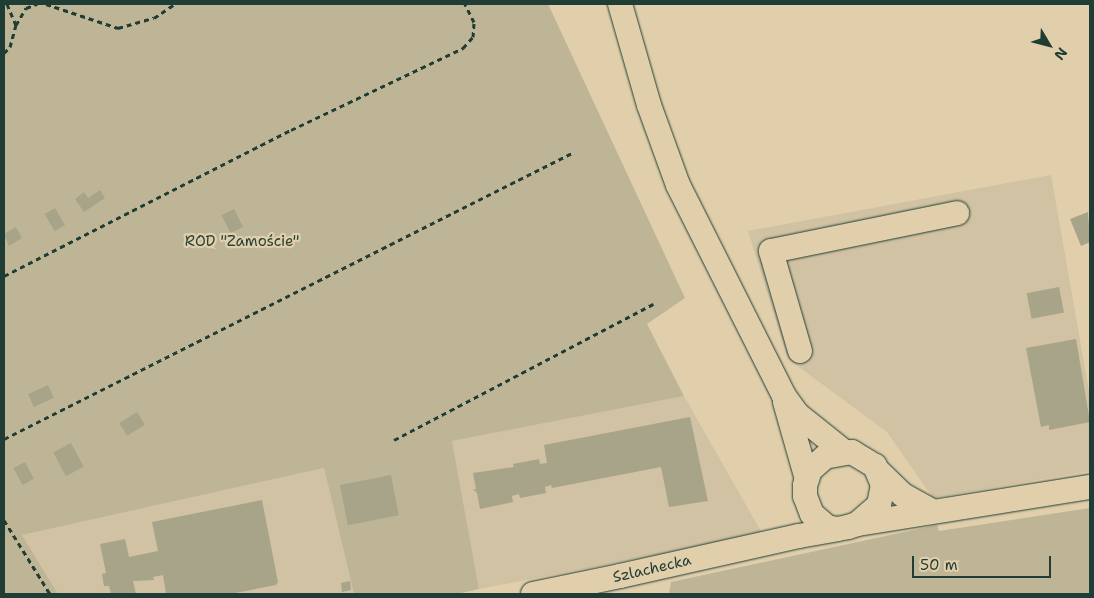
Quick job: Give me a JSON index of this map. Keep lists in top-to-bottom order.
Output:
{
  "streets": {
    "street": ["Szlachecka"]
  },
  "parks": ["ROD \"Zamoście\""],
  "scale_bar": "50 m",
  "north": "bottom right"
}
